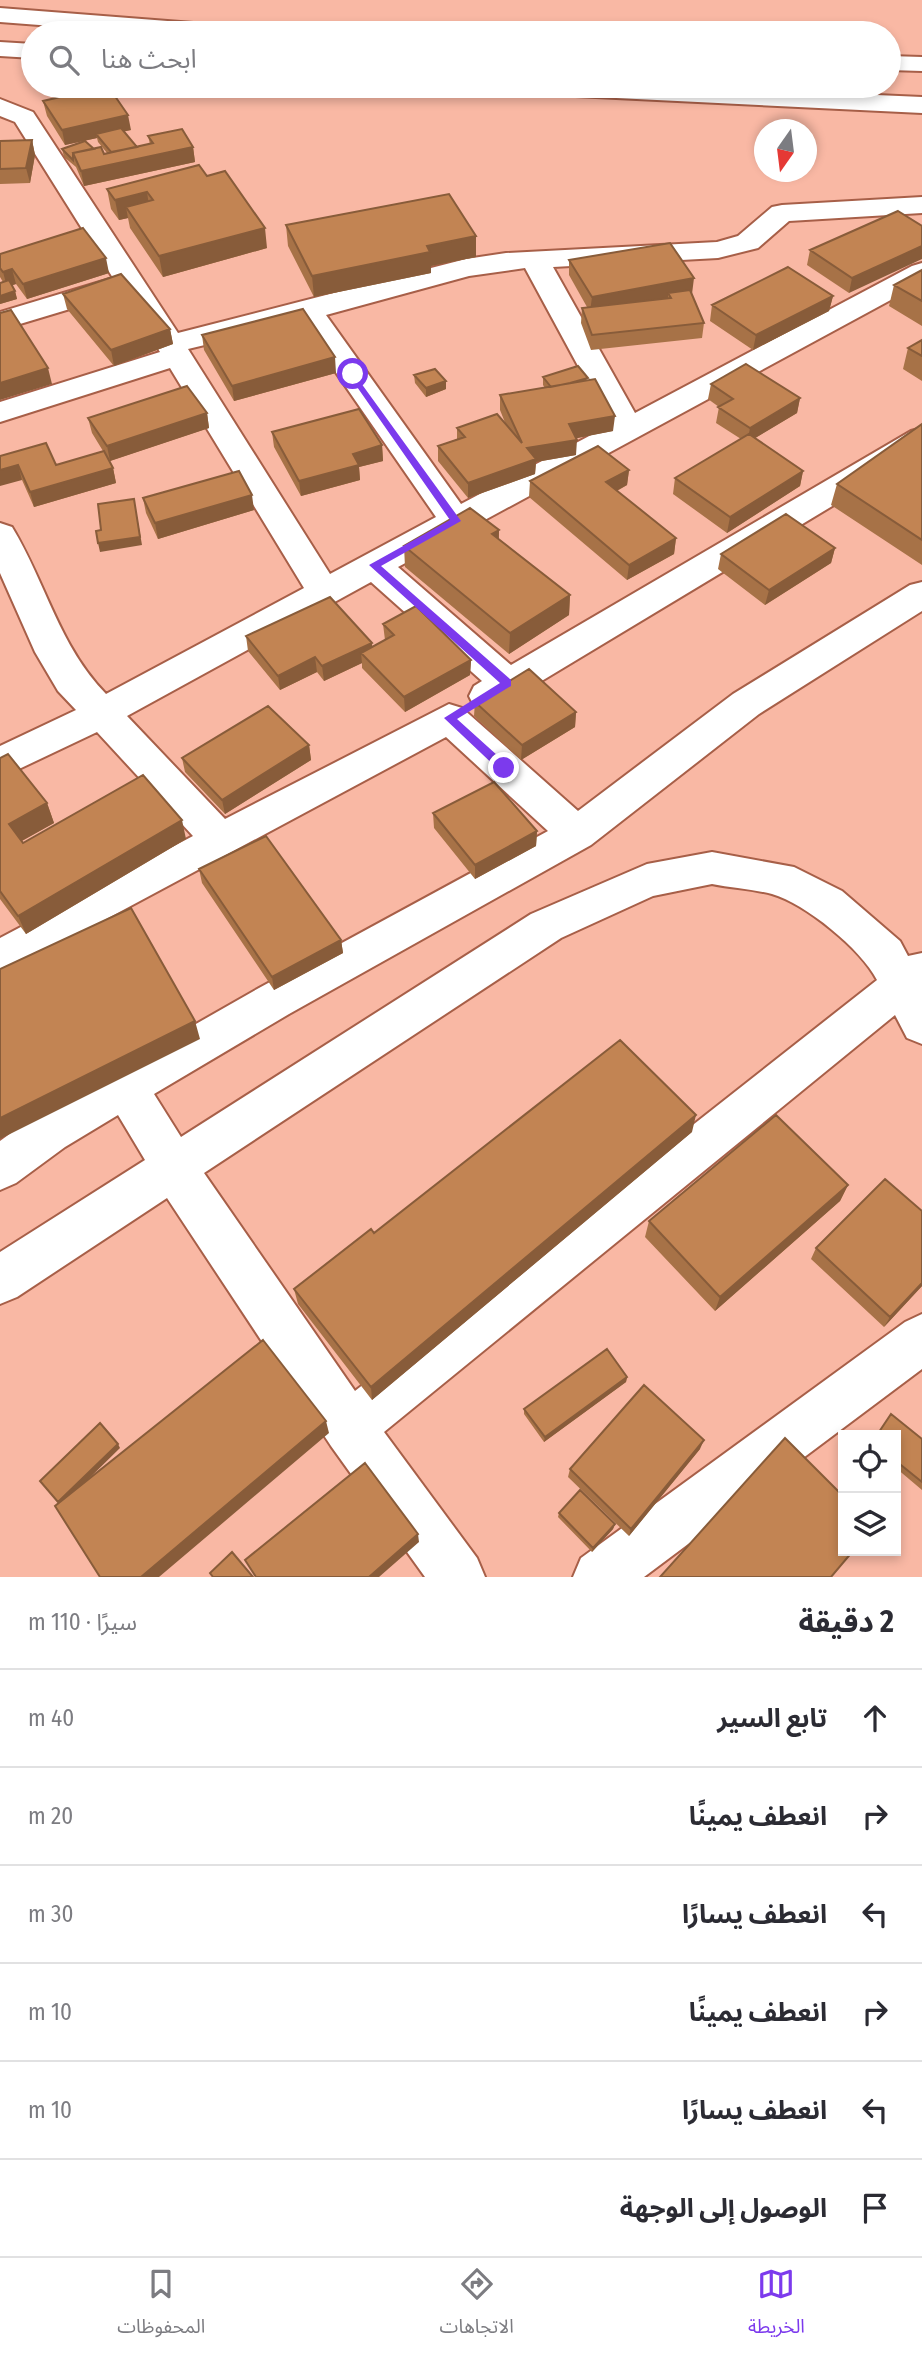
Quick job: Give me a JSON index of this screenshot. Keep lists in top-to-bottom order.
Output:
{
  "north": "bottom",
  "page": {
    "search": "ابحث هنا",
    "heading": ["2 دقيقة", "سيرًا · 110 m"],
    "list": [
      ["تابع السير", "40 m"],
      ["انعطف يمينًا", "20 m"],
      ["انعطف يسارًا", "30 m"],
      ["انعطف يمينًا", "10 m"],
      ["انعطف يسارًا", "10 m"],
      "الوصول إلى الوجهة"
    ],
    "nav": ["الخريطة", "الاتجاهات", "المحفوظات"]
  }
}
